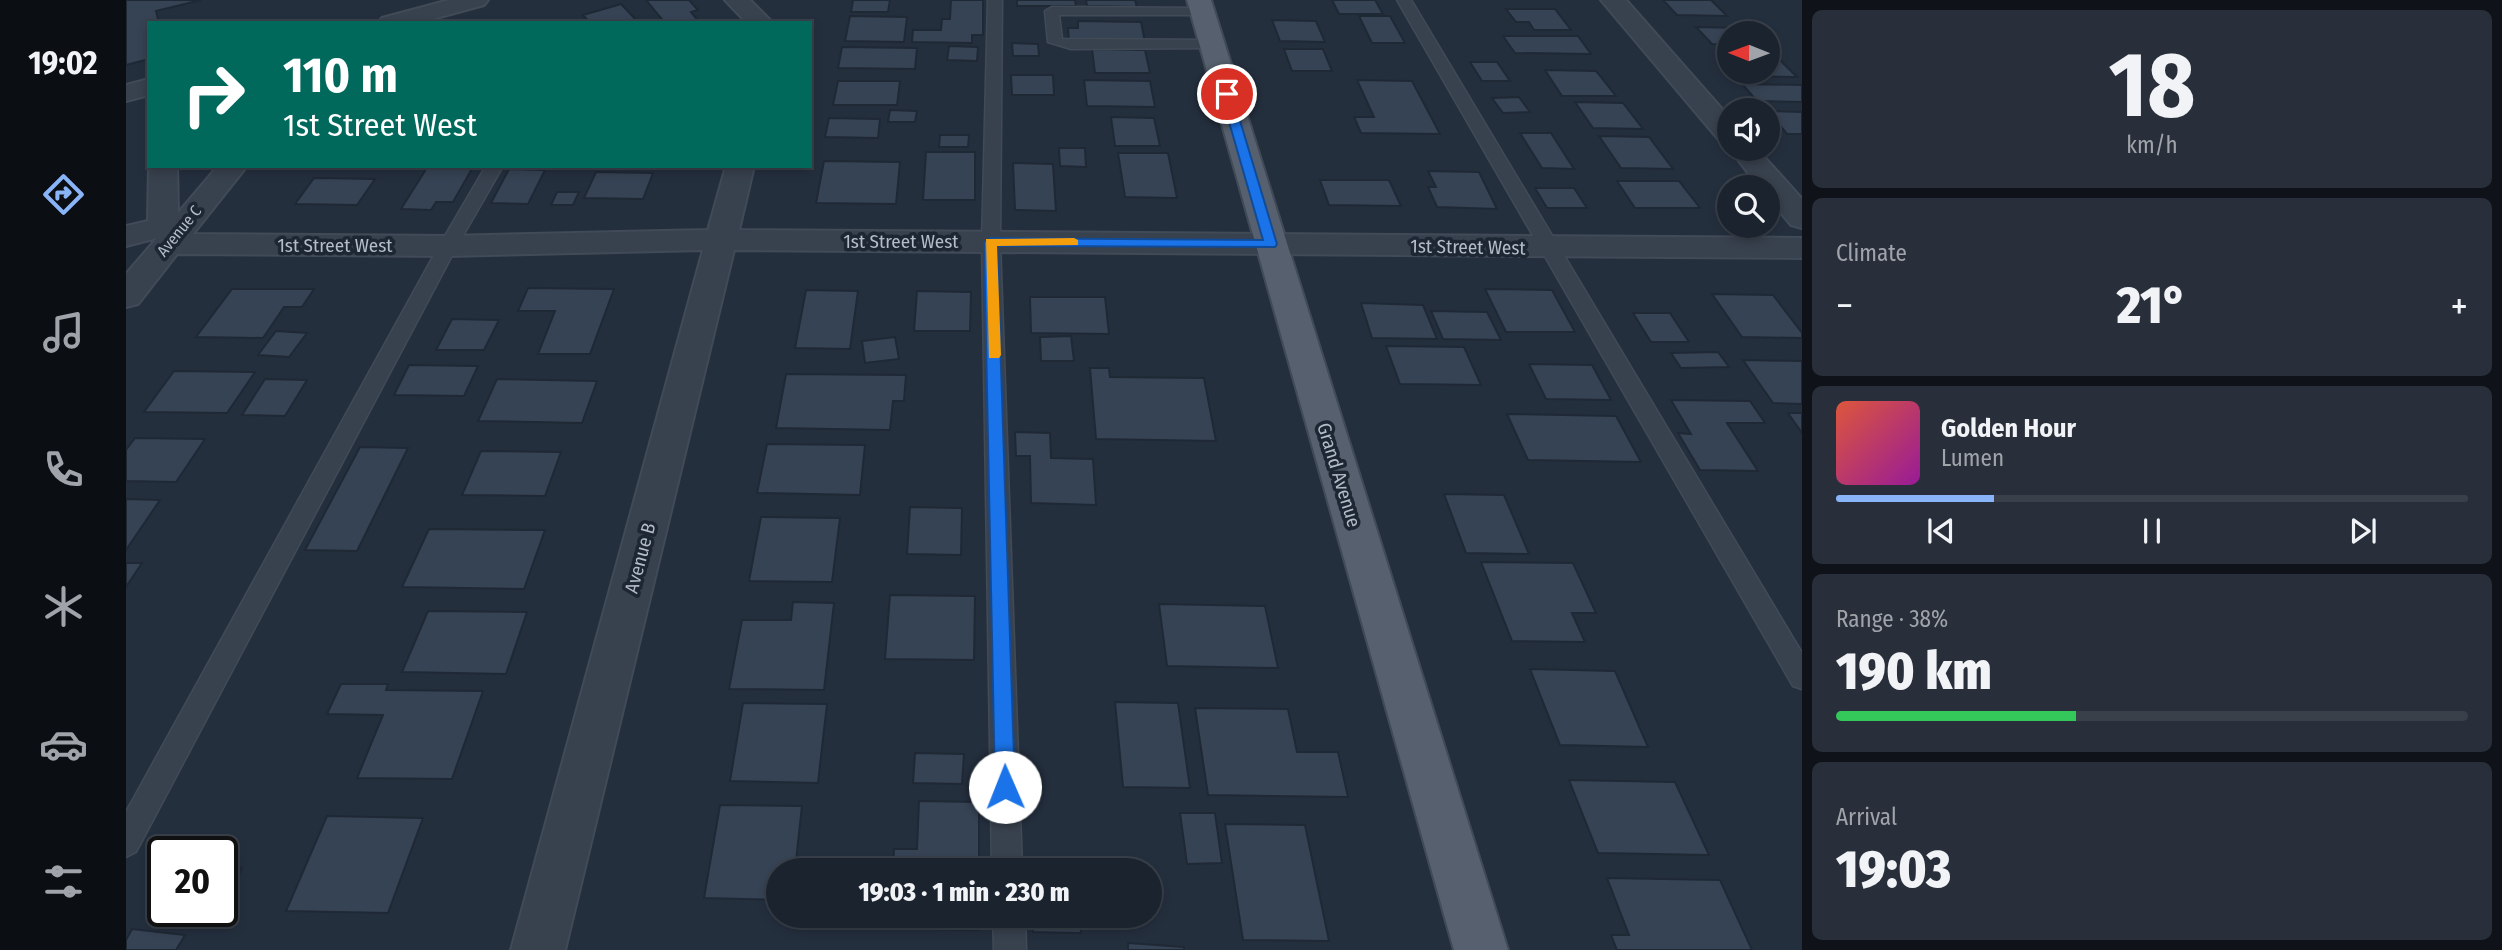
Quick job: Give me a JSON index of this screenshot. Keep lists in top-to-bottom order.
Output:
{
  "streets": {
    "main road": ["Grand Avenue"],
    "street": ["Avenue C", "1st Street West", "Avenue B"]
  },
  "crossings": [
    ["Avenue C", "1st Street West"],
    ["1st Street West", "Grand Avenue"],
    ["1st Street West", "Avenue B"]
  ],
  "north": "left",
  "page": {
    "tabs": "19:02",
    "tile": [
      ["18", "km/h"],
      "Climate",
      ["Range · 38%", "190 km"],
      ["Arrival", "19:03"]
    ],
    "turn": ["110 m", "1st Street West"],
    "heat": ["−", "21°", "+"],
    "song": ["Golden Hour", "Lumen"],
    "limit": "20",
    "trip": "19:03 · 1 min · 230 m"
  }
}
